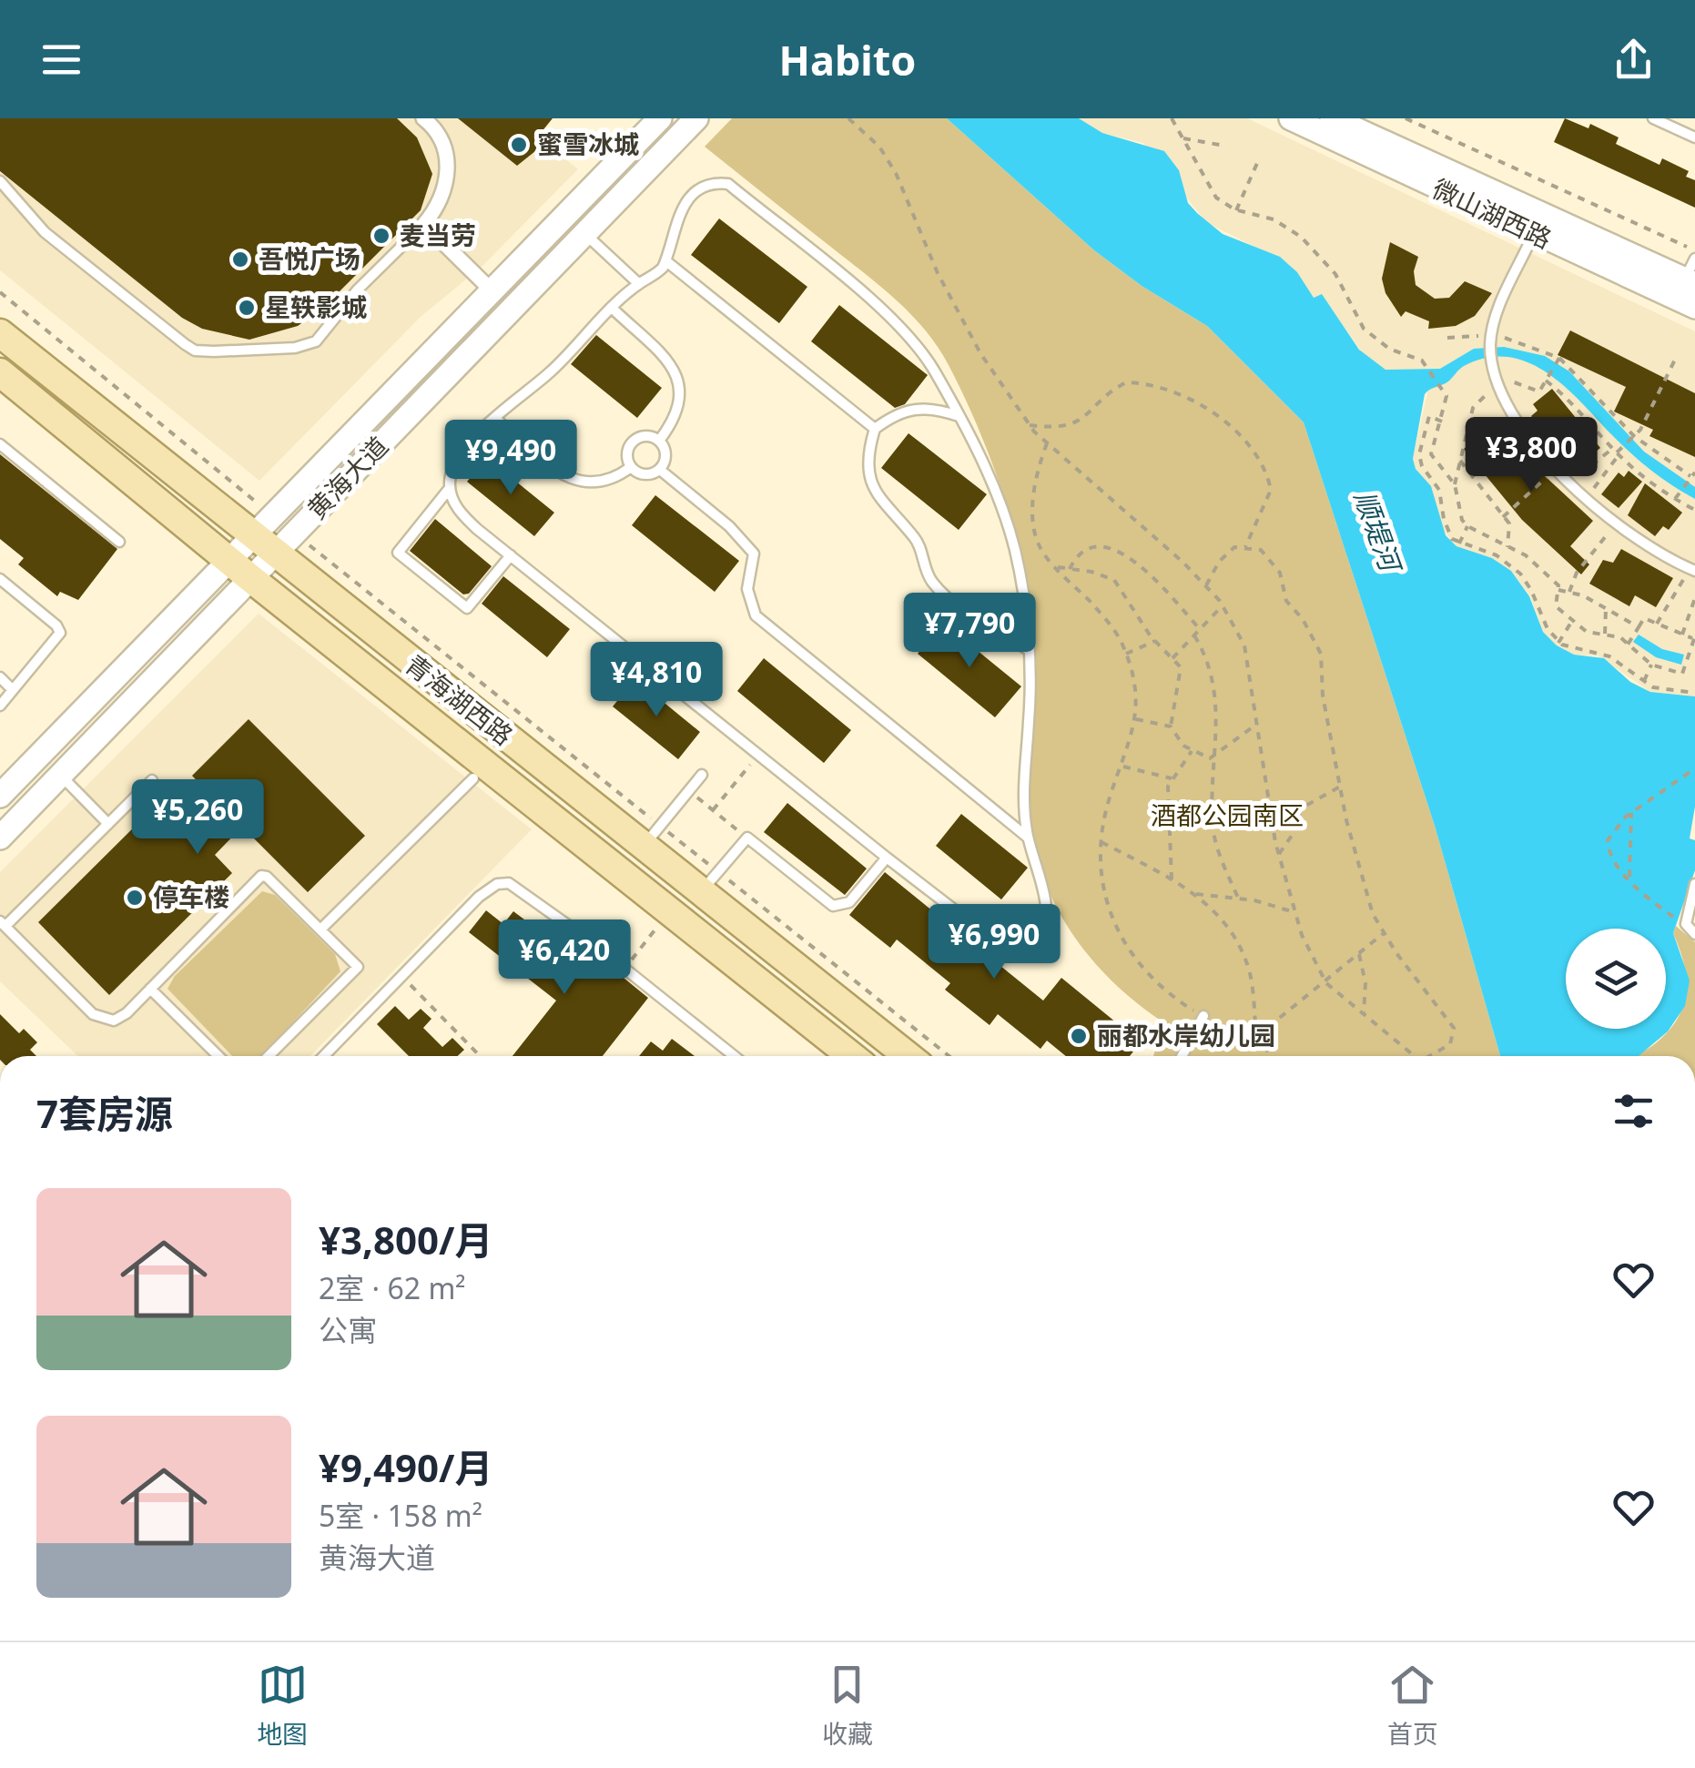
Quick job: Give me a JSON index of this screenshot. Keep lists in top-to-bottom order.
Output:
{
  "streets": {
    "main road": ["青海湖西路"],
    "street": ["微山湖西路", "黄海大道"]
  },
  "crossings": [
    ["黄海大道", "青海湖西路"]
  ],
  "water": ["顺堤河"],
  "parks": ["酒都公园南区"],
  "places": [
    "蜜雪冰城",
    "麦当劳",
    "吾悦广场",
    "星轶影城",
    "停车楼",
    "丽都水岸幼儿园"
  ],
  "page": {
    "header": "Habito",
    "price": [
      "¥3,800",
      "¥9,490",
      "¥7,790",
      "¥4,810",
      "¥5,260",
      "¥6,990",
      "¥6,420"
    ],
    "heading": "7套房源",
    "list": [
      {
        "name": "¥3,800/月",
        "note": "2室 · 62 m² · 公寓"
      },
      {
        "name": "¥9,490/月",
        "note": "5室 · 158 m² · 黄海大道"
      }
    ],
    "tabs": ["地图", "收藏", "首页"]
  }
}
